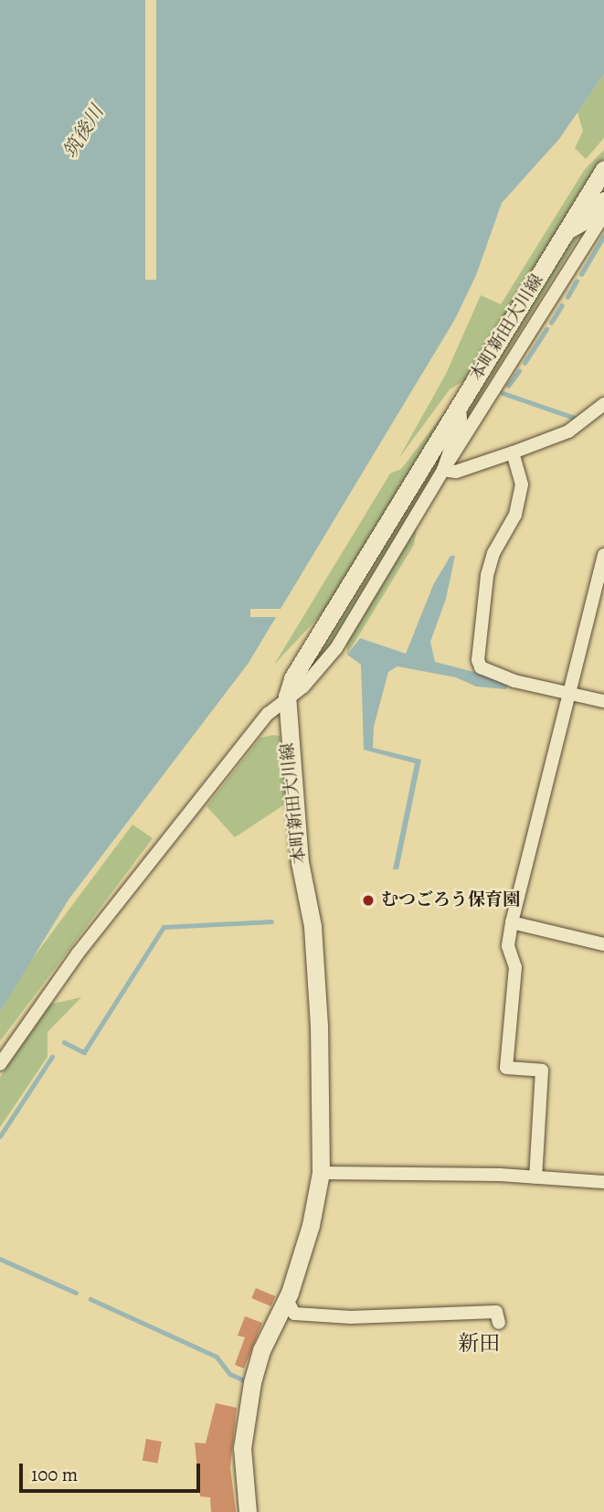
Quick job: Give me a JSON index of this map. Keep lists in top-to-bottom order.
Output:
{
  "streets": {
    "main road": ["本町新田大川線"]
  },
  "districts": ["新田"],
  "water": ["筑後川"],
  "places": ["むつごろう保育園"],
  "scale_bar": "100 m"
}
